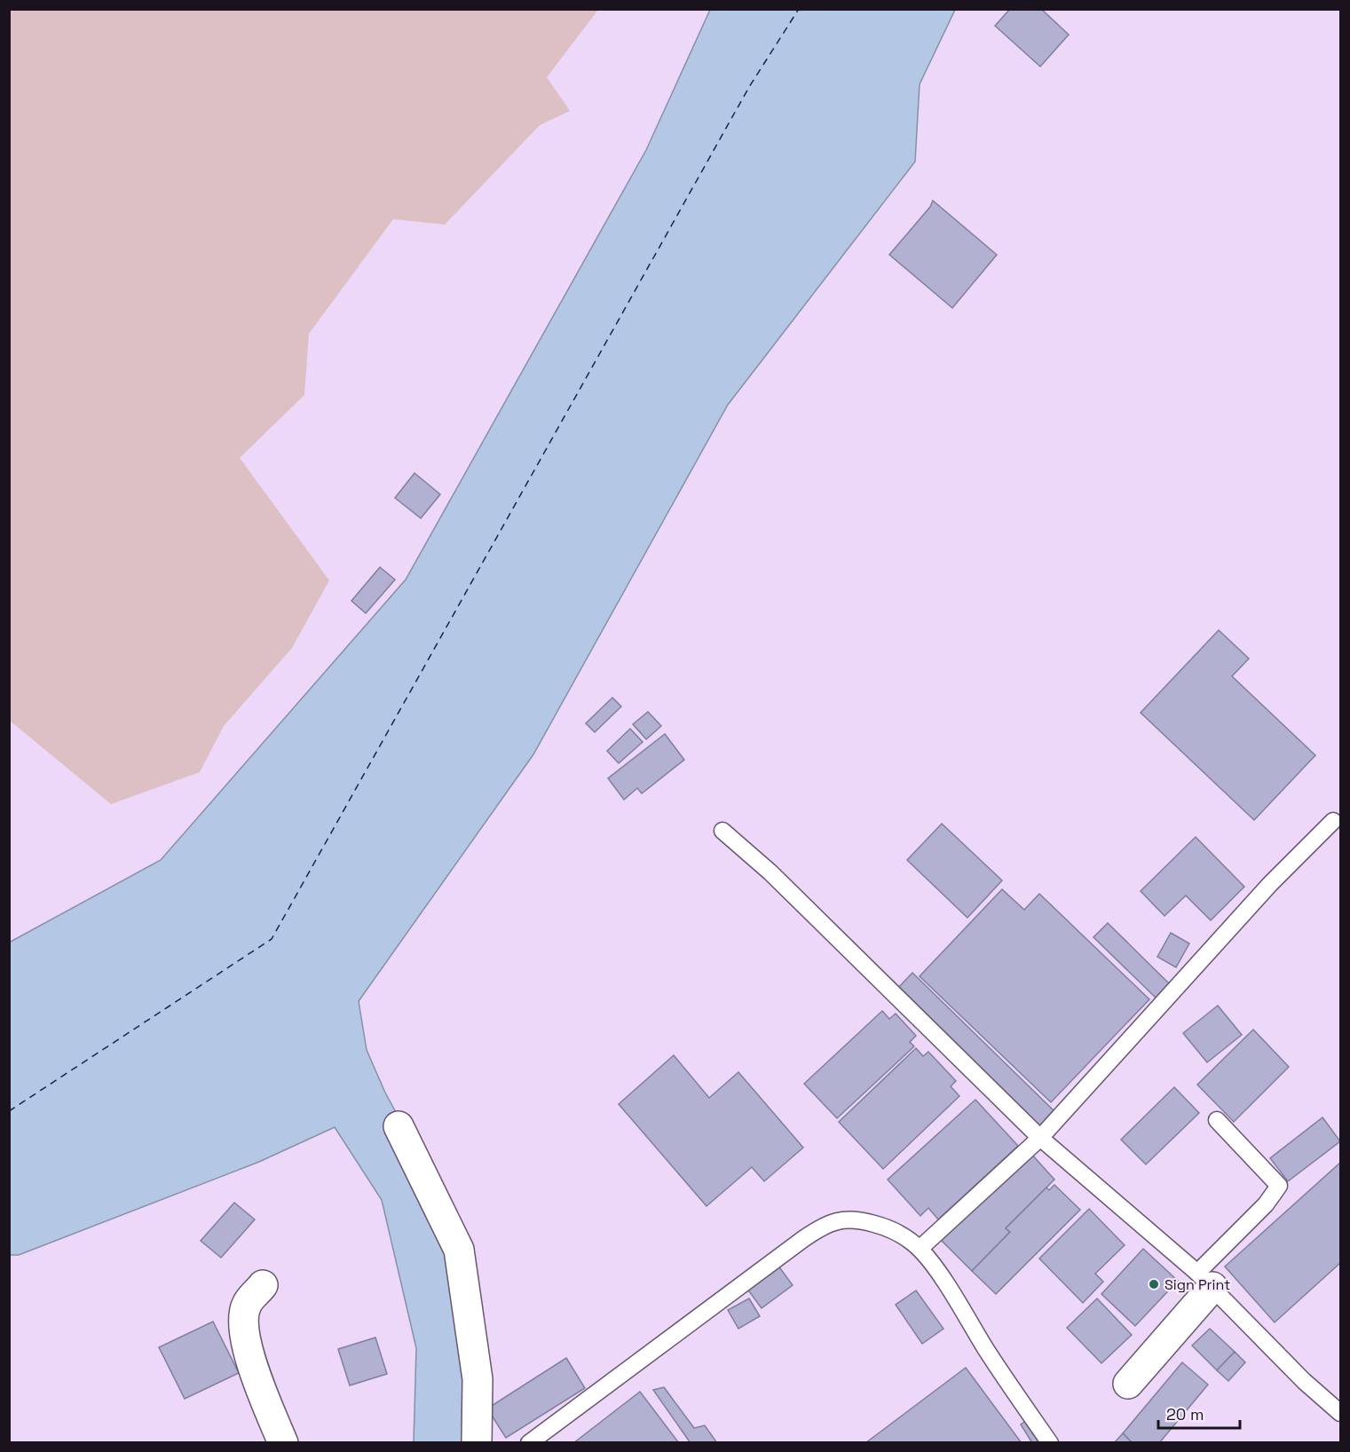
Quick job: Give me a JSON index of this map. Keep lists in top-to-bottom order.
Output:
{
  "places": ["Sign Print"],
  "scale_bar": "20 m"
}
